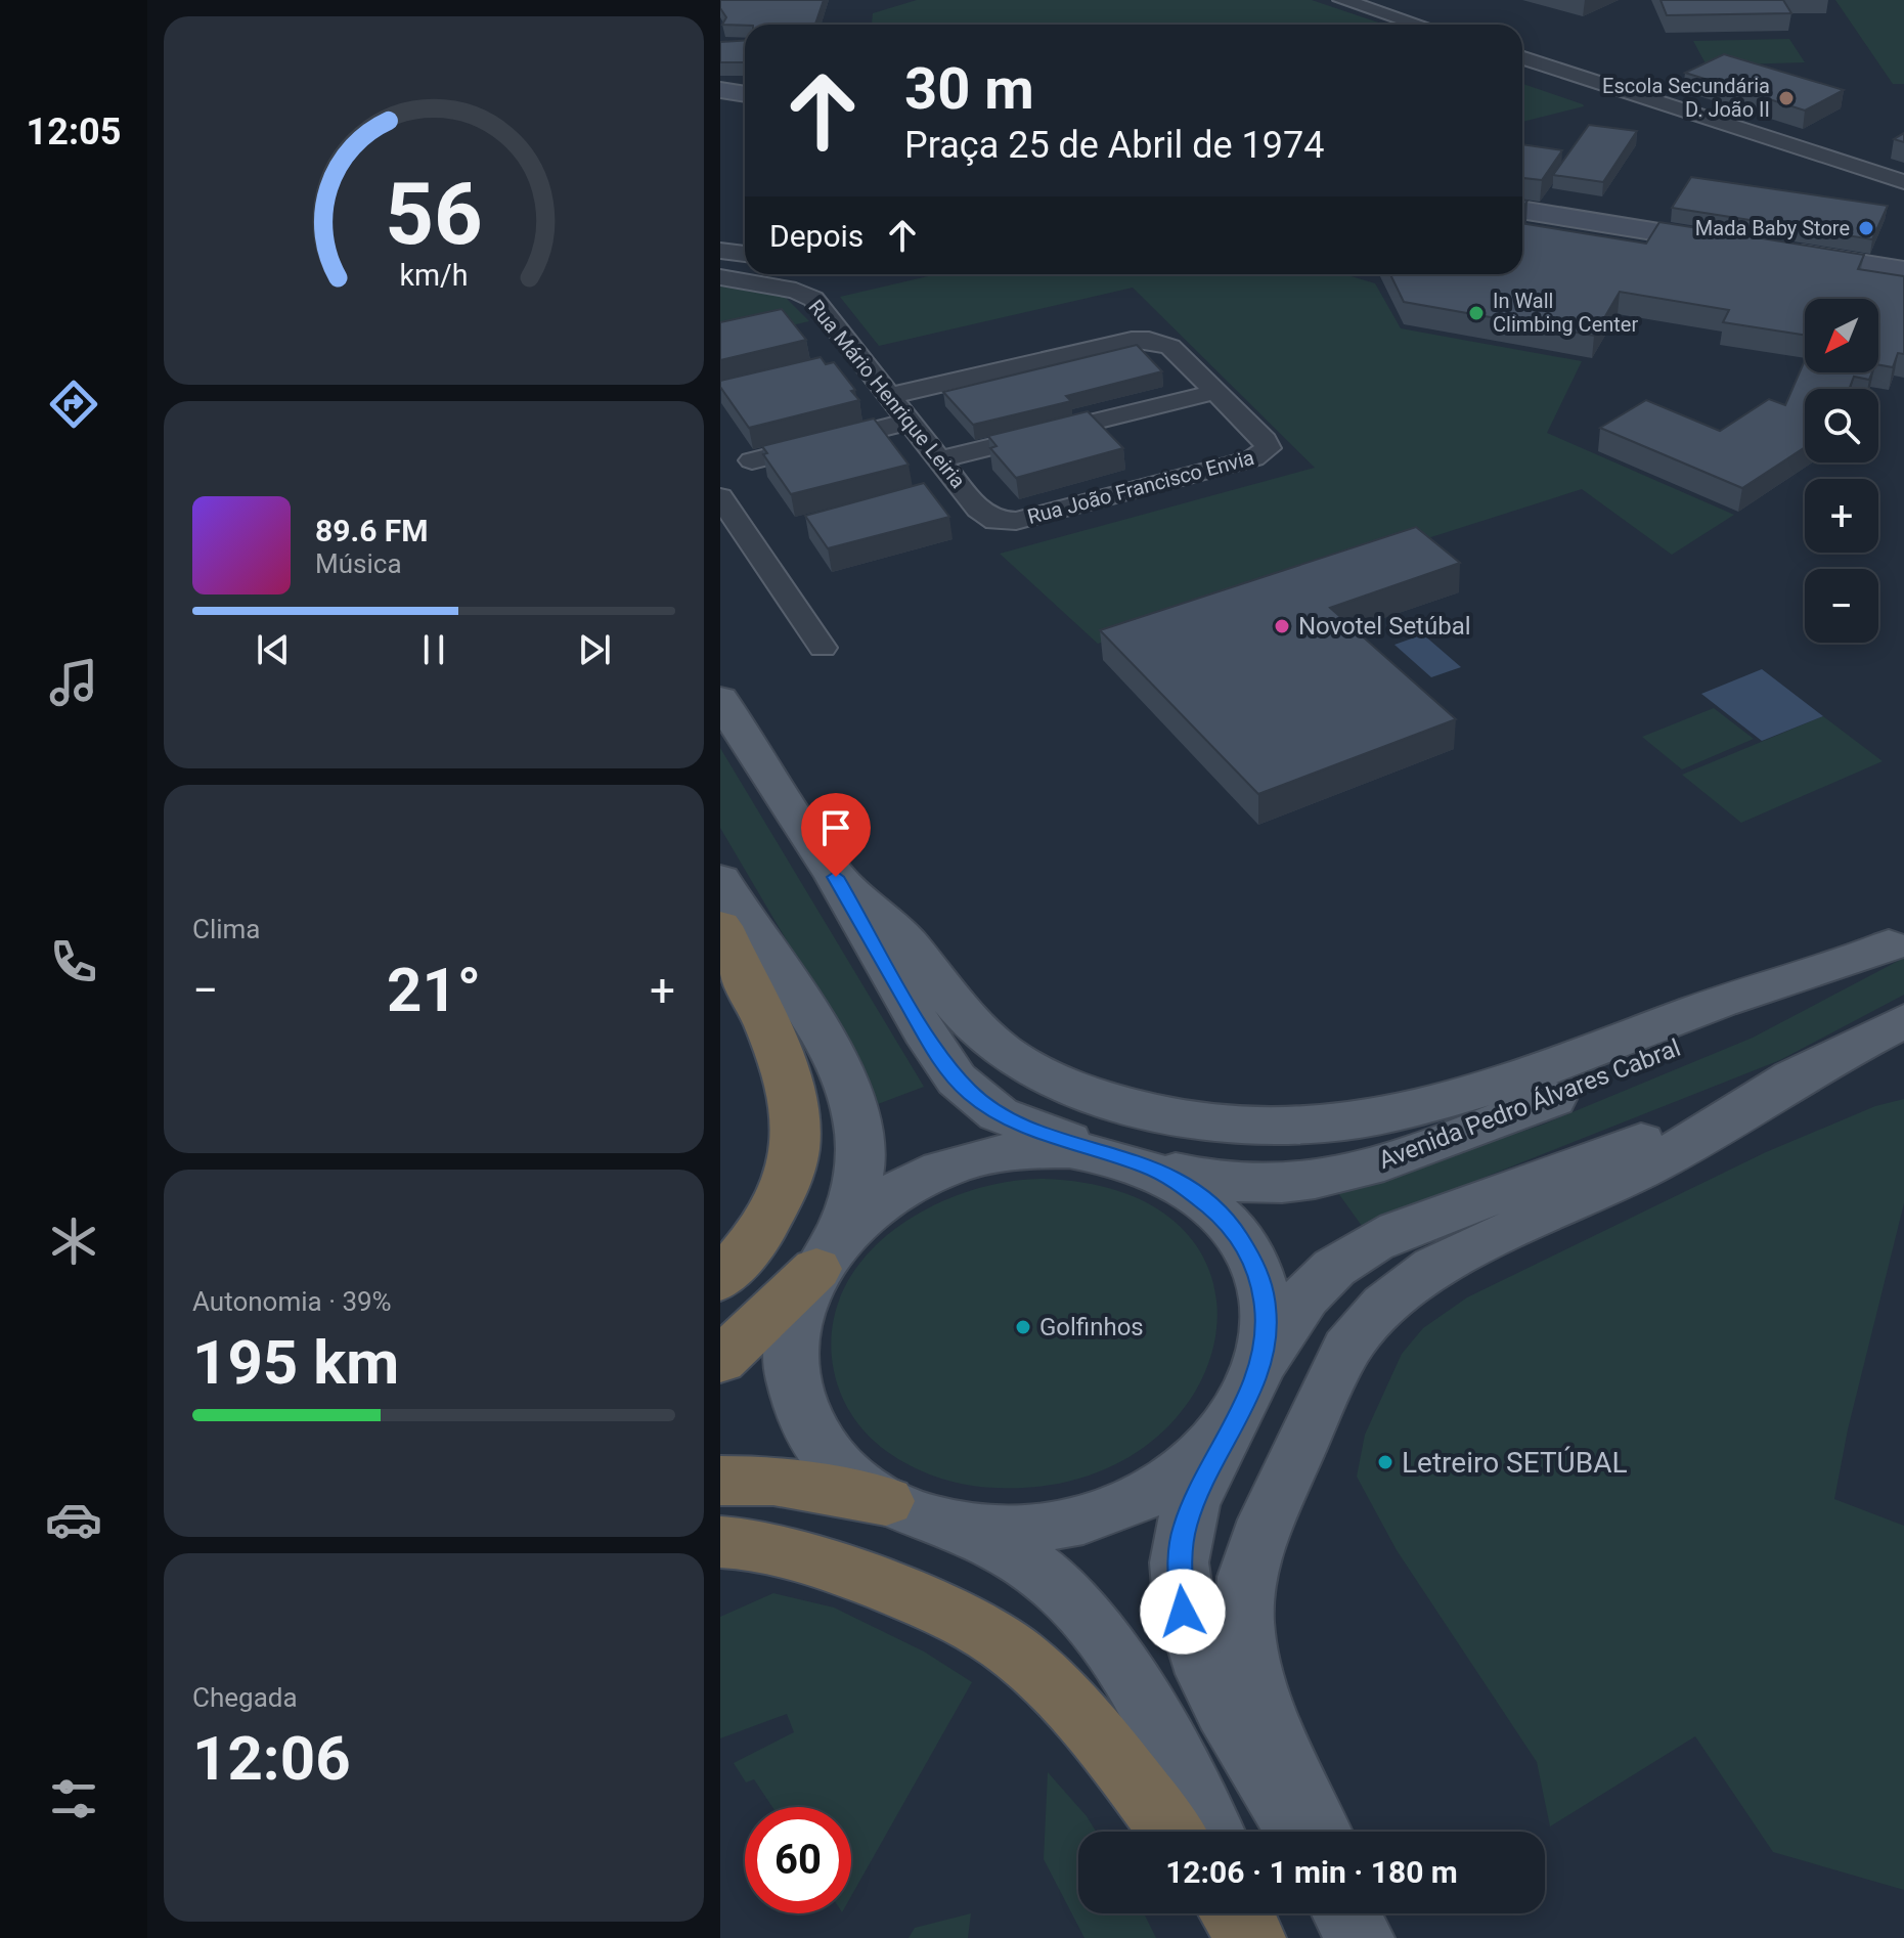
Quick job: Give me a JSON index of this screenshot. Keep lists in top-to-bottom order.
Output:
{
  "streets": {
    "main road": ["Avenida Pedro Álvares Cabral"],
    "street": ["Rua Mário Henrique Leiria", "Rua João Francisco Envia"]
  },
  "crossings": [
    ["Rua Mário Henrique Leiria", "Rua João Francisco Envia"]
  ],
  "places": [
    "Escola Secundária D. João II",
    "Mada Baby Store",
    "In Wall Climbing Center",
    "Novotel Setúbal",
    "Golfinhos",
    "Letreiro SETÚBAL"
  ],
  "north": "bottom left",
  "page": {
    "tabs": "12:05",
    "turn": ["30 m", "Praça 25 de Abril de 1974"],
    "then": "Depois",
    "map_buttons": ["+", "−"],
    "song": ["89.6 FM", "Música"],
    "tile": [
      "Clima",
      ["Autonomia · 39%", "195 km"],
      ["Chegada", "12:06"]
    ],
    "heat": ["−", "21°", "+"],
    "limit": "60",
    "trip": "12:06 · 1 min · 180 m",
    "gauge": ["56", "km/h"]
  }
}
